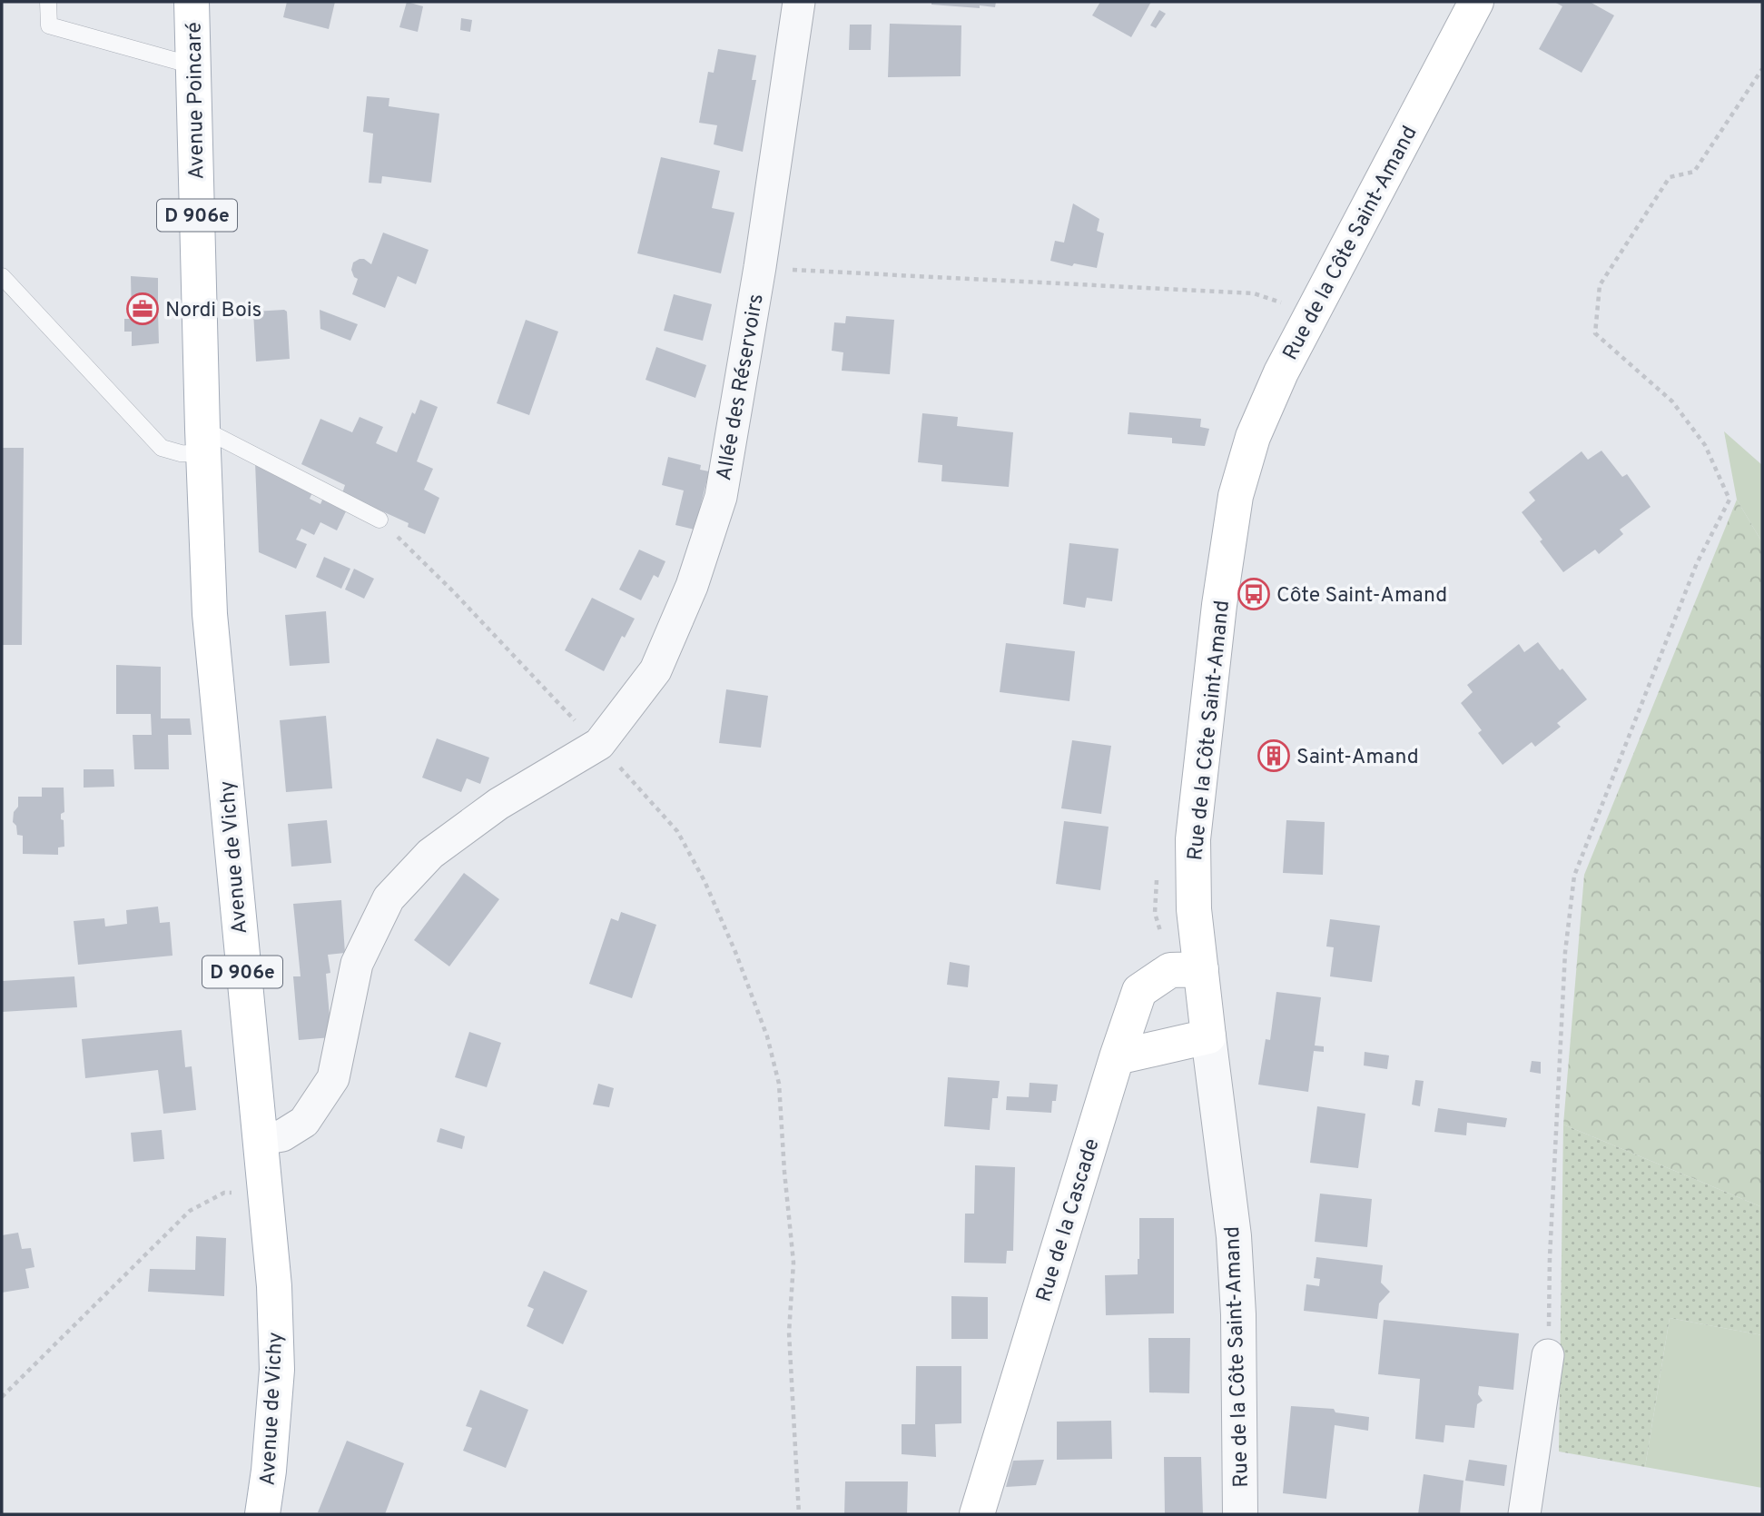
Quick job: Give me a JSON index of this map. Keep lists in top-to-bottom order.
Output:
{
  "streets": {
    "main road": [
      "Avenue Poincaré",
      "D 906e",
      "Rue de la Côte Saint-Amand",
      "Avenue de Vichy",
      "Rue de la Cascade"
    ],
    "street": ["Allée des Réservoirs"]
  },
  "crossings": [
    ["Avenue Poincaré", "Avenue de Vichy"],
    ["Rue de la Côte Saint-Amand", "Rue de la Cascade"]
  ],
  "places": {
    "office": ["Nordi Bois"],
    "bus stop": ["Côte Saint-Amand"],
    "building": ["Saint-Amand"]
  }
}
